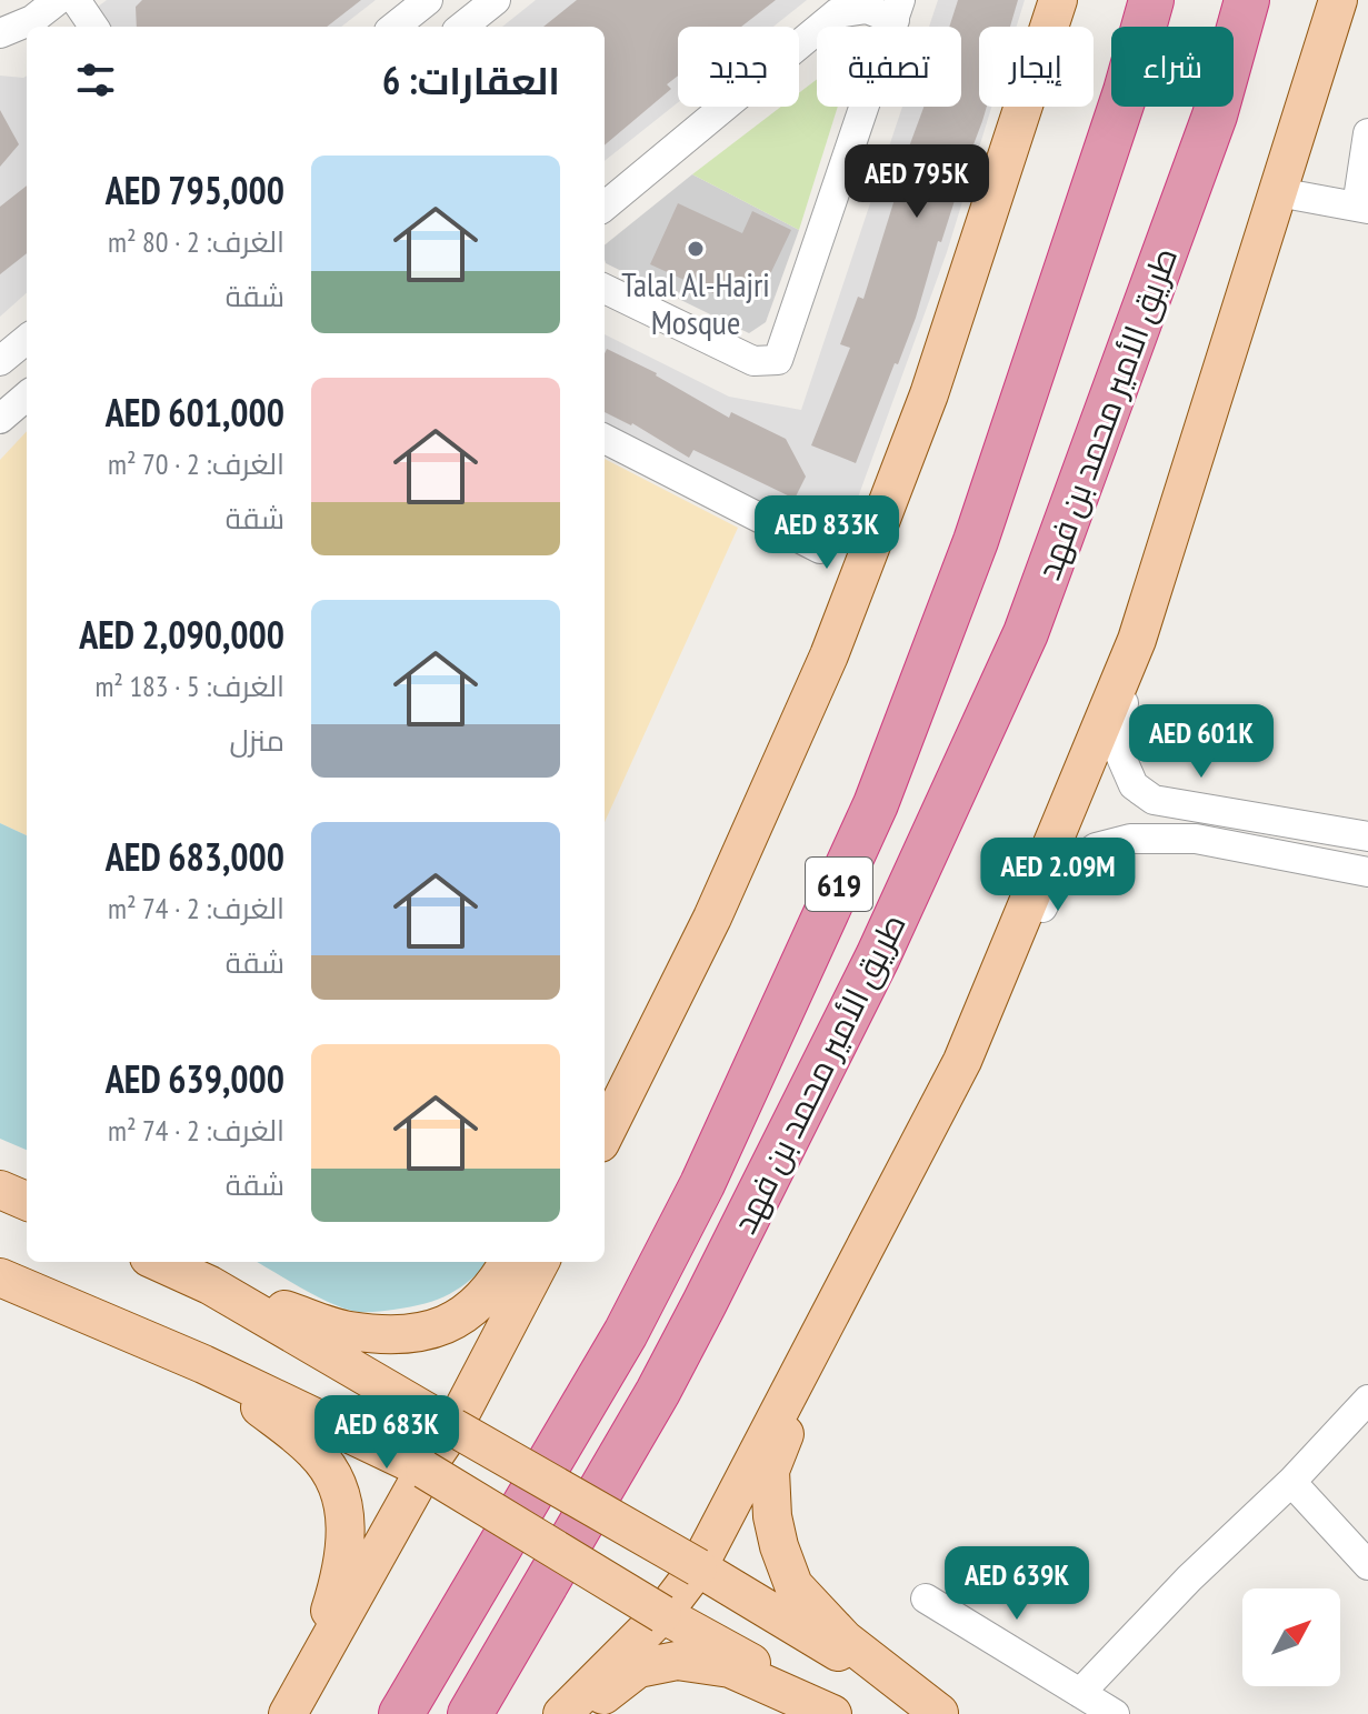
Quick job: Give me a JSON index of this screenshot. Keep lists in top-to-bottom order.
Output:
{
  "streets": {
    "highway": ["طريق الأمير محمد بن فهد", "619"]
  },
  "places": ["Talal Al-Hajri Mosque"],
  "north": "top right",
  "page": {
    "chip": [
      "شراء",
      "إيجار",
      "تصفية",
      "جديد"
    ],
    "heading": "العقارات: 6",
    "list": [
      {
        "name": "AED 795,000",
        "note": "الغرف: 2 · 80 m² · شقة"
      },
      {
        "name": "AED 601,000",
        "note": "الغرف: 2 · 70 m² · شقة"
      },
      {
        "name": "AED 2,090,000",
        "note": "الغرف: 5 · 183 m² · منزل"
      },
      {
        "name": "AED 683,000",
        "note": "الغرف: 2 · 74 m² · شقة"
      },
      {
        "name": "AED 639,000",
        "note": "الغرف: 2 · 74 m² · شقة"
      }
    ],
    "price": [
      "AED 795K",
      "AED 833K",
      "AED 601K",
      "AED 2.09M",
      "AED 683K",
      "AED 639K"
    ]
  }
}
